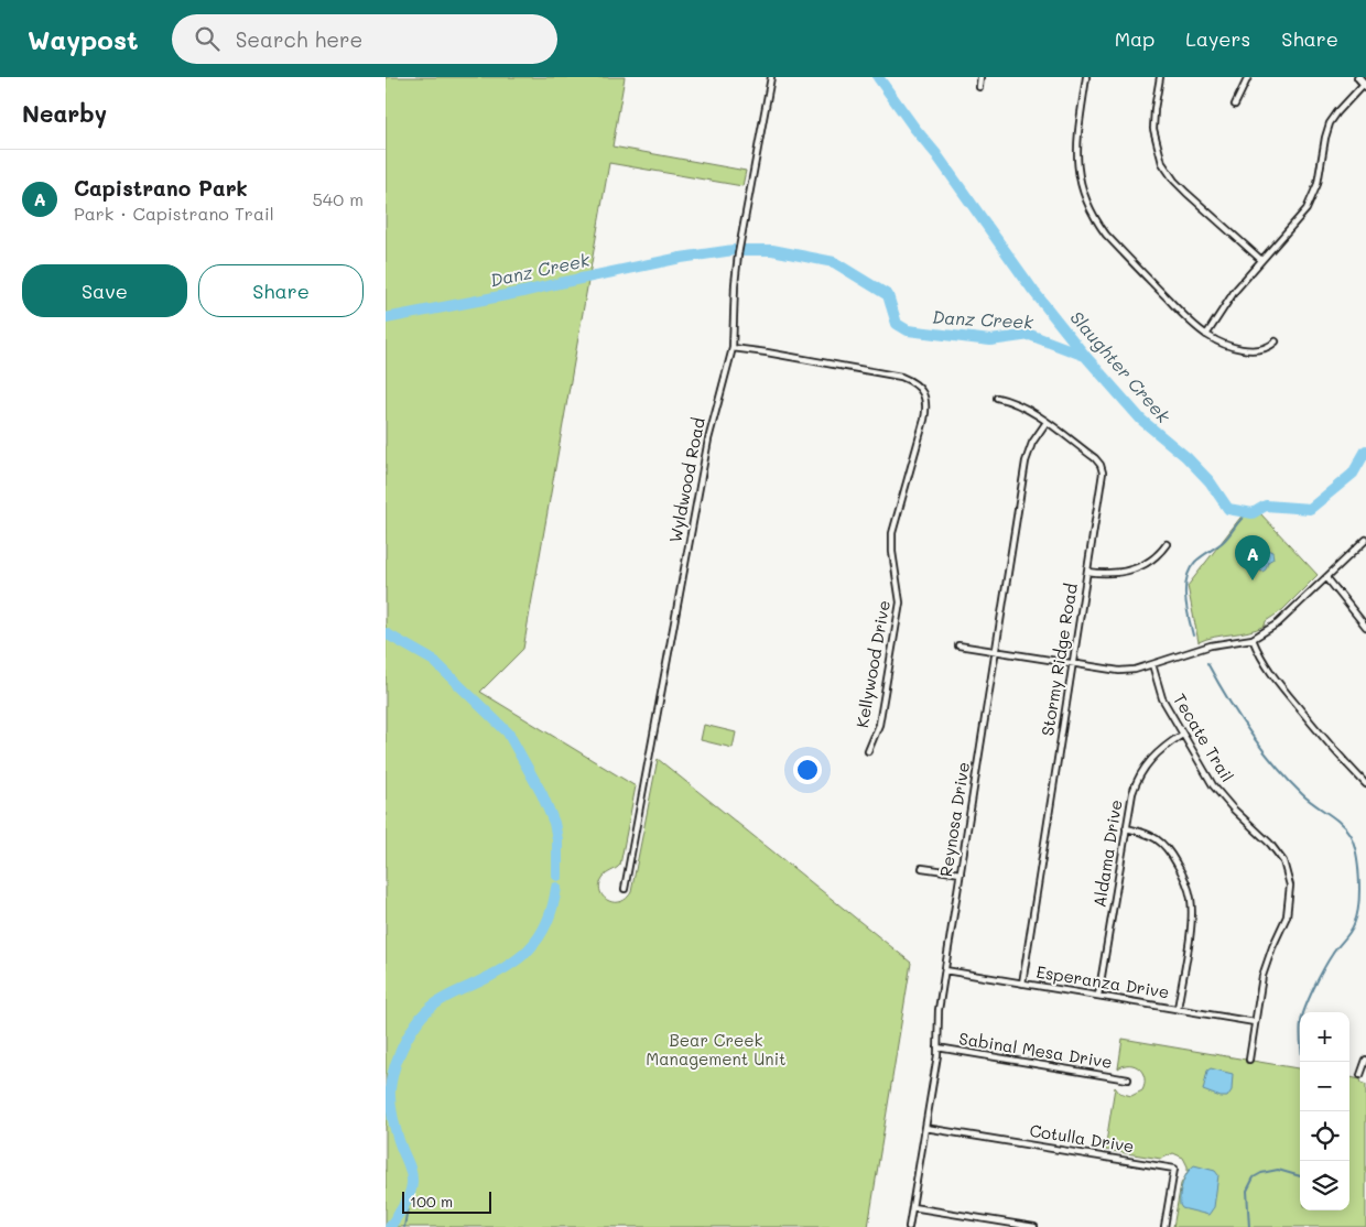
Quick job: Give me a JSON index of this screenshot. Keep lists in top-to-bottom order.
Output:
{
  "streets": {
    "street": [
      "Wyldwood Road",
      "Stormy Ridge Road",
      "Kellywood Drive",
      "Tecate Trail",
      "Reynosa Drive",
      "Aldama Drive",
      "Esperanza Drive",
      "Sabinal Mesa Drive",
      "Cotulla Drive"
    ]
  },
  "crossings": [
    ["Wyldwood Road", "Kellywood Drive"],
    ["Stormy Ridge Road", "Reynosa Drive"],
    ["Stormy Ridge Road", "Esperanza Drive"],
    ["Tecate Trail", "Aldama Drive"],
    ["Tecate Trail", "Esperanza Drive"],
    ["Reynosa Drive", "Esperanza Drive"],
    ["Reynosa Drive", "Sabinal Mesa Drive"],
    ["Reynosa Drive", "Cotulla Drive"],
    ["Aldama Drive", "Esperanza Drive"]
  ],
  "water": ["Danz Creek", "Slaughter Creek"],
  "parks": ["Bear Creek Management Unit"],
  "scale_bar": "100 m",
  "page": {
    "header": "Waypost",
    "search": "Search here",
    "nav": ["Map", "Layers", "Share"],
    "heading": "Nearby",
    "list": [
      {
        "mark": "A",
        "name": "Capistrano Park",
        "note": "Park · Capistrano Trail",
        "value": "540 m"
      }
    ],
    "buttons": ["Save", "Share"],
    "pins": "A",
    "map_buttons": ["+", "−"],
    "scale": "100 m"
  }
}
